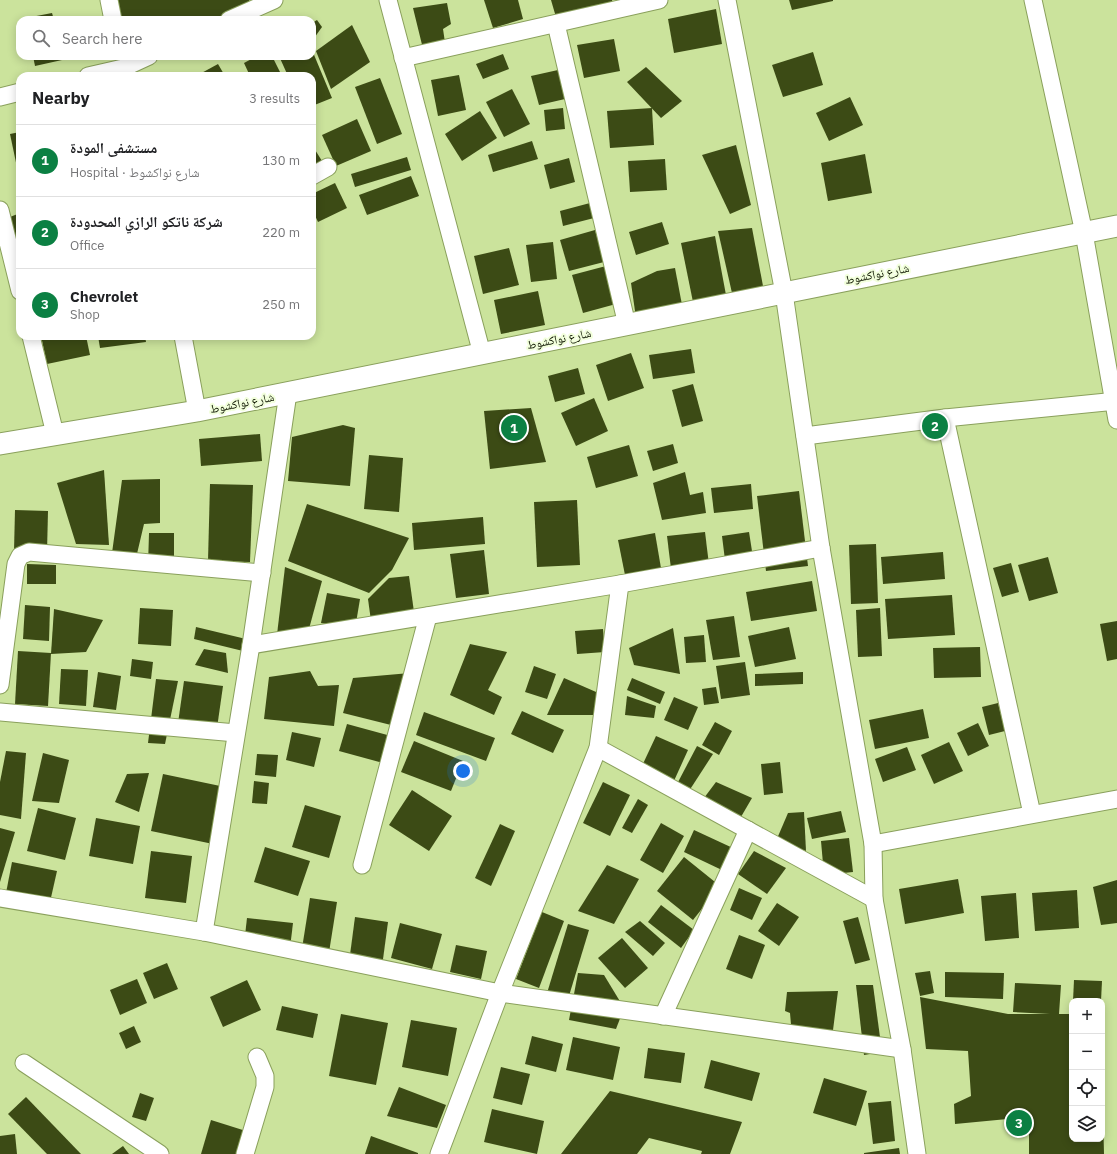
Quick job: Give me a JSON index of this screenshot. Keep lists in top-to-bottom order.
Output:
{
  "streets": {
    "street": ["شارع نواكشوط"]
  },
  "page": {
    "search": "Search here",
    "heading": ["Nearby", "3 results"],
    "list": [
      {
        "mark": "1",
        "name": "مستشفى المودة",
        "note": "Hospital · شارع نواكشوط",
        "value": "130 m"
      },
      {
        "mark": "2",
        "name": "شركة ناتكو الرازي المحدودة",
        "note": "Office",
        "value": "220 m"
      },
      {
        "mark": "3",
        "name": "Chevrolet",
        "note": "Shop",
        "value": "250 m"
      }
    ],
    "pins": ["2", "1", "3"],
    "map_buttons": ["+", "−"]
  }
}
